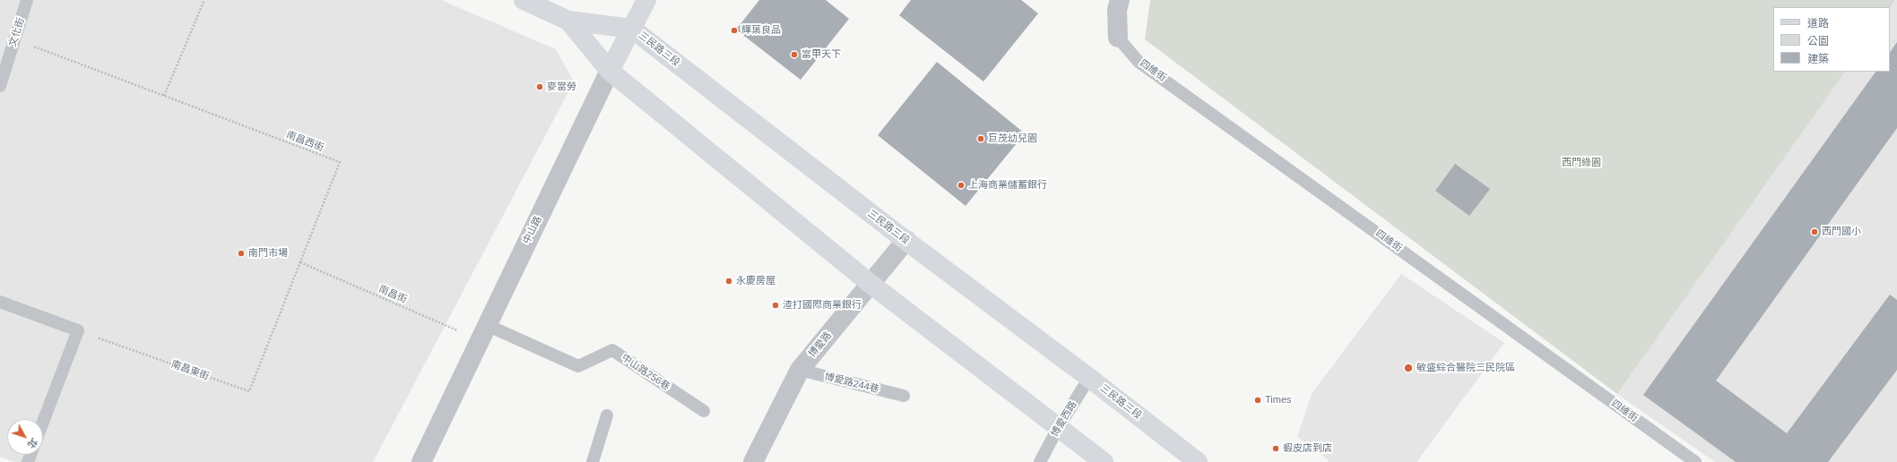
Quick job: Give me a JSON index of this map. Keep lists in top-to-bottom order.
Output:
{
  "streets": {
    "main road": ["三民路三段", "中山路"],
    "street": ["四維街", "博愛路"],
    "lane": [
      "文化街",
      "中山路256巷",
      "博愛路244巷",
      "博愛西路"
    ],
    "path": ["南昌西街", "南昌街", "南昌東街"]
  },
  "crossings": [
    ["文化街", "南昌西街"],
    ["三民路三段", "中山路"],
    ["三民路三段", "博愛路"],
    ["三民路三段", "博愛西路"],
    ["南昌西街", "南昌街"],
    ["南昌西街", "南昌東街"],
    ["中山路", "南昌街"],
    ["中山路", "中山路256巷"],
    ["南昌街", "南昌東街"],
    ["南昌街", "中山路256巷"],
    ["博愛路", "博愛路244巷"]
  ],
  "parks": ["西門綠園"],
  "places": [
    "輝葉良品",
    "富甲天下",
    "麥當勞",
    "巨茂幼兒園",
    "上海商業儲蓄銀行",
    "西門國小",
    "南門市場",
    "永慶房屋",
    "渣打國際商業銀行",
    "敏盛綜合醫院三民院區",
    "Times",
    "蝦皮店到店"
  ],
  "legend": ["道路", "公園", "建築"],
  "north": "bottom right"
}
